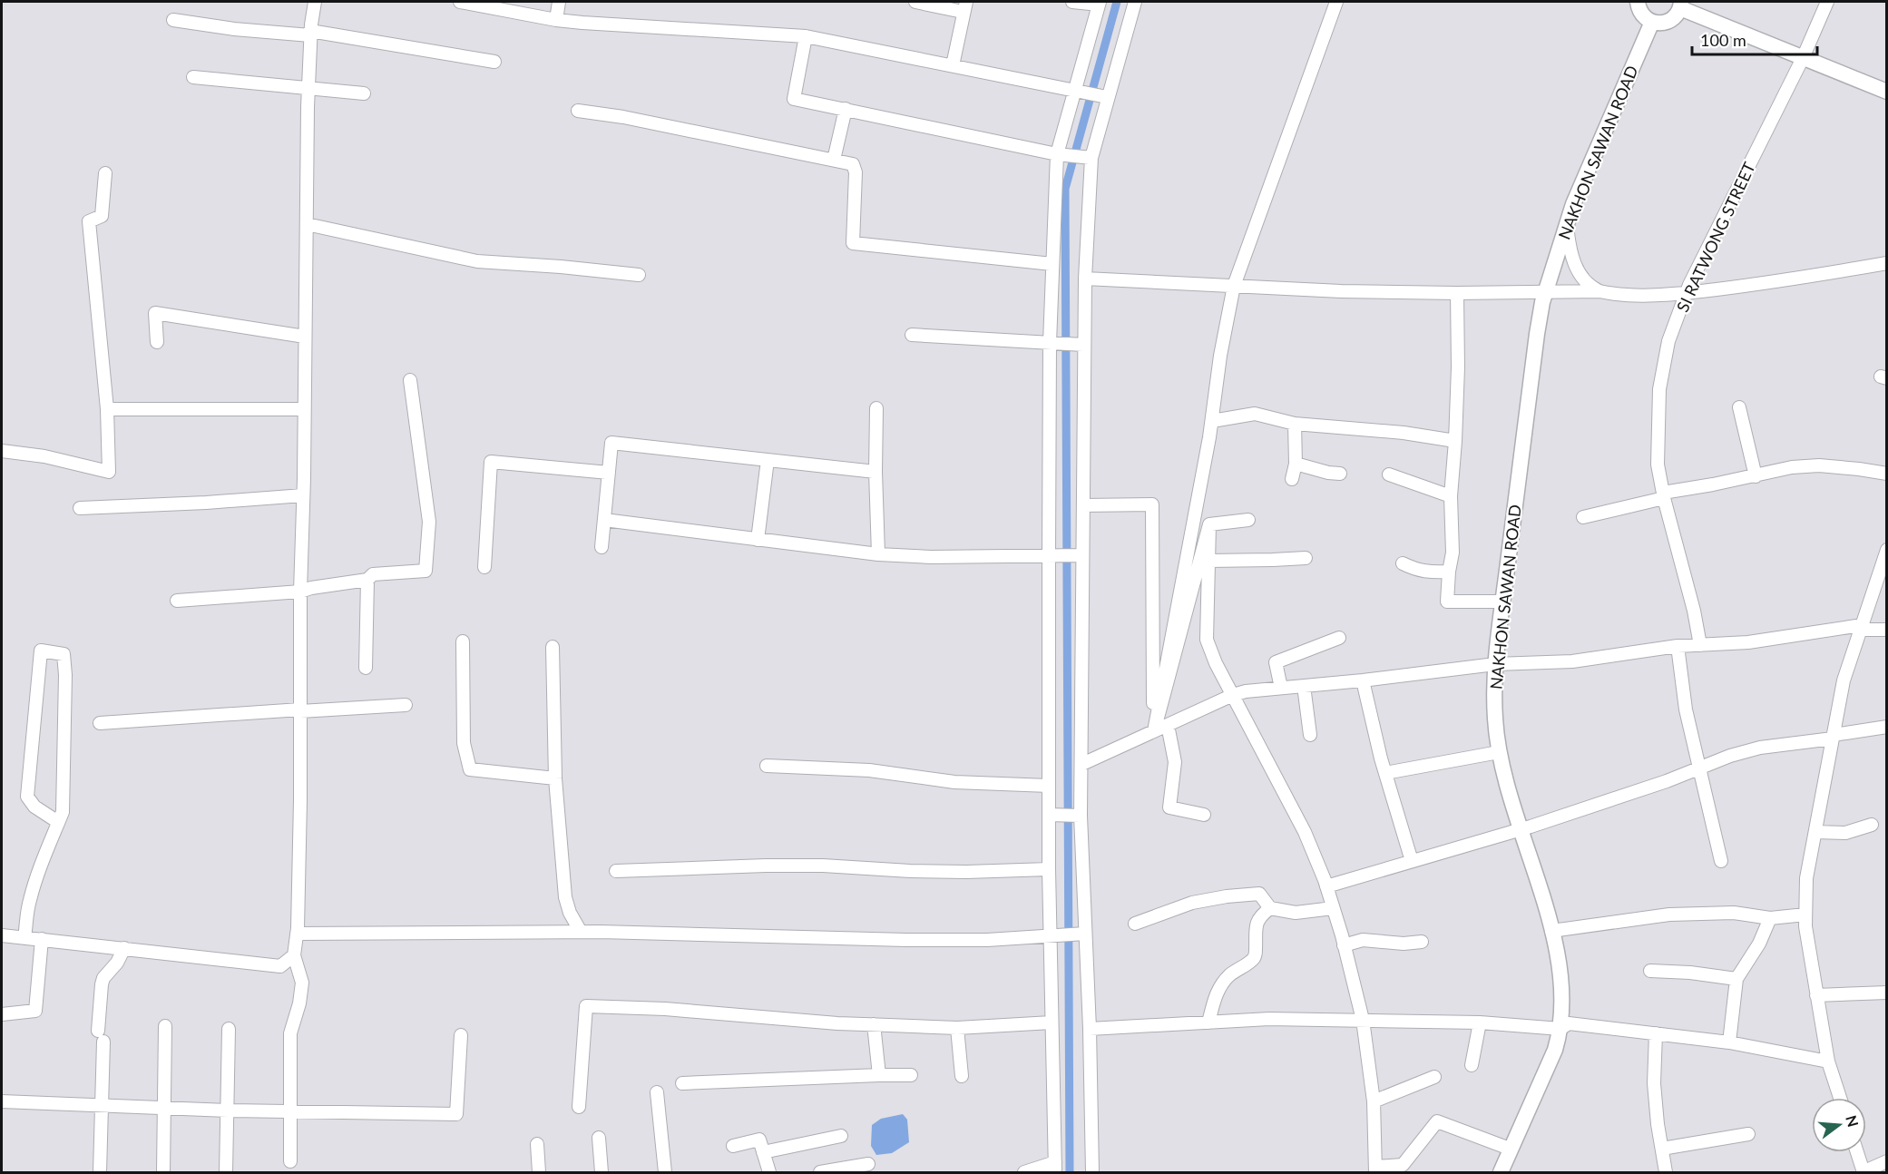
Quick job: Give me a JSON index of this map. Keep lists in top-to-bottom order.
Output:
{
  "streets": {
    "main road": ["NAKHON SAWAN ROAD"],
    "street": ["SI RATWONG STREET"]
  },
  "scale_bar": "100 m",
  "north": "right"
}
